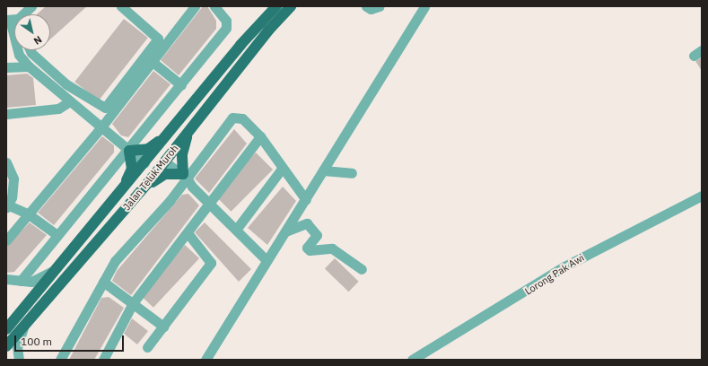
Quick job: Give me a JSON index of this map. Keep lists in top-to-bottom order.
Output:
{
  "streets": {
    "main road": ["Jalan Teluk Muroh"],
    "street": ["Lorong Pak Awi"]
  },
  "scale_bar": "100 m",
  "north": "bottom right"
}
